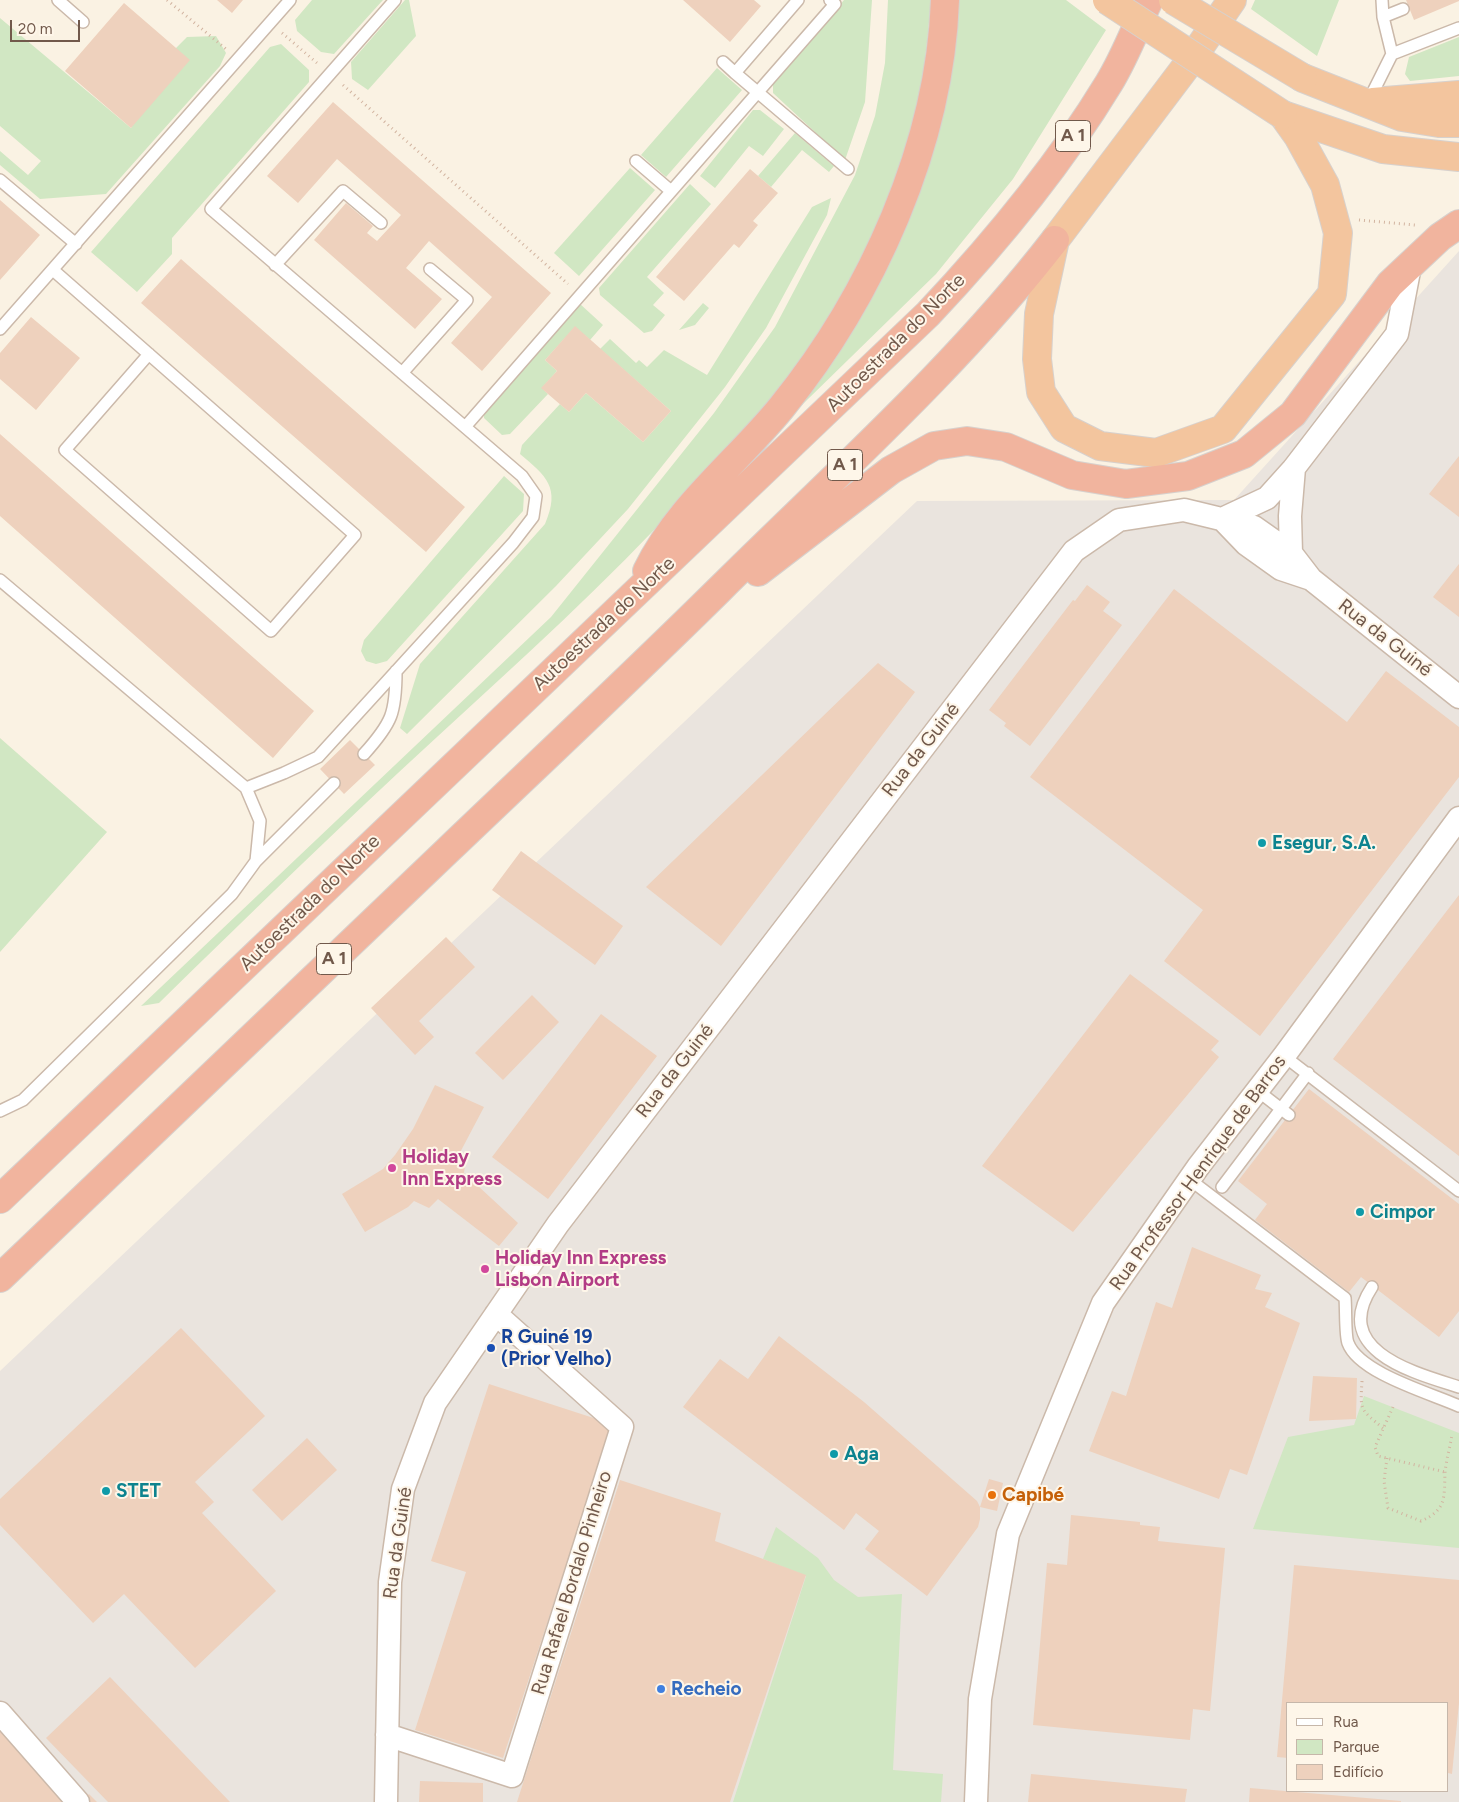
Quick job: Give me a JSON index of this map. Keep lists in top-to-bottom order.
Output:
{
  "streets": {
    "highway": ["A 1", "Autoestrada do Norte"],
    "street": ["Rua da Guiné", "Rua Professor Henrique de Barros", "Rua Rafael Bordalo Pinheiro"]
  },
  "crossings": [
    ["Rua da Guiné", "Rua Rafael Bordalo Pinheiro"]
  ],
  "places": [
    "Esegur, S.A.",
    "Holiday Inn Express",
    "Cimpor",
    "Holiday Inn Express Lisbon Airport",
    "R Guiné 19 (Prior Velho)",
    "Aga",
    "STET",
    "Capibé",
    "Recheio"
  ],
  "legend": ["Rua", "Parque", "Edifício"],
  "scale_bar": "20 m"
}
